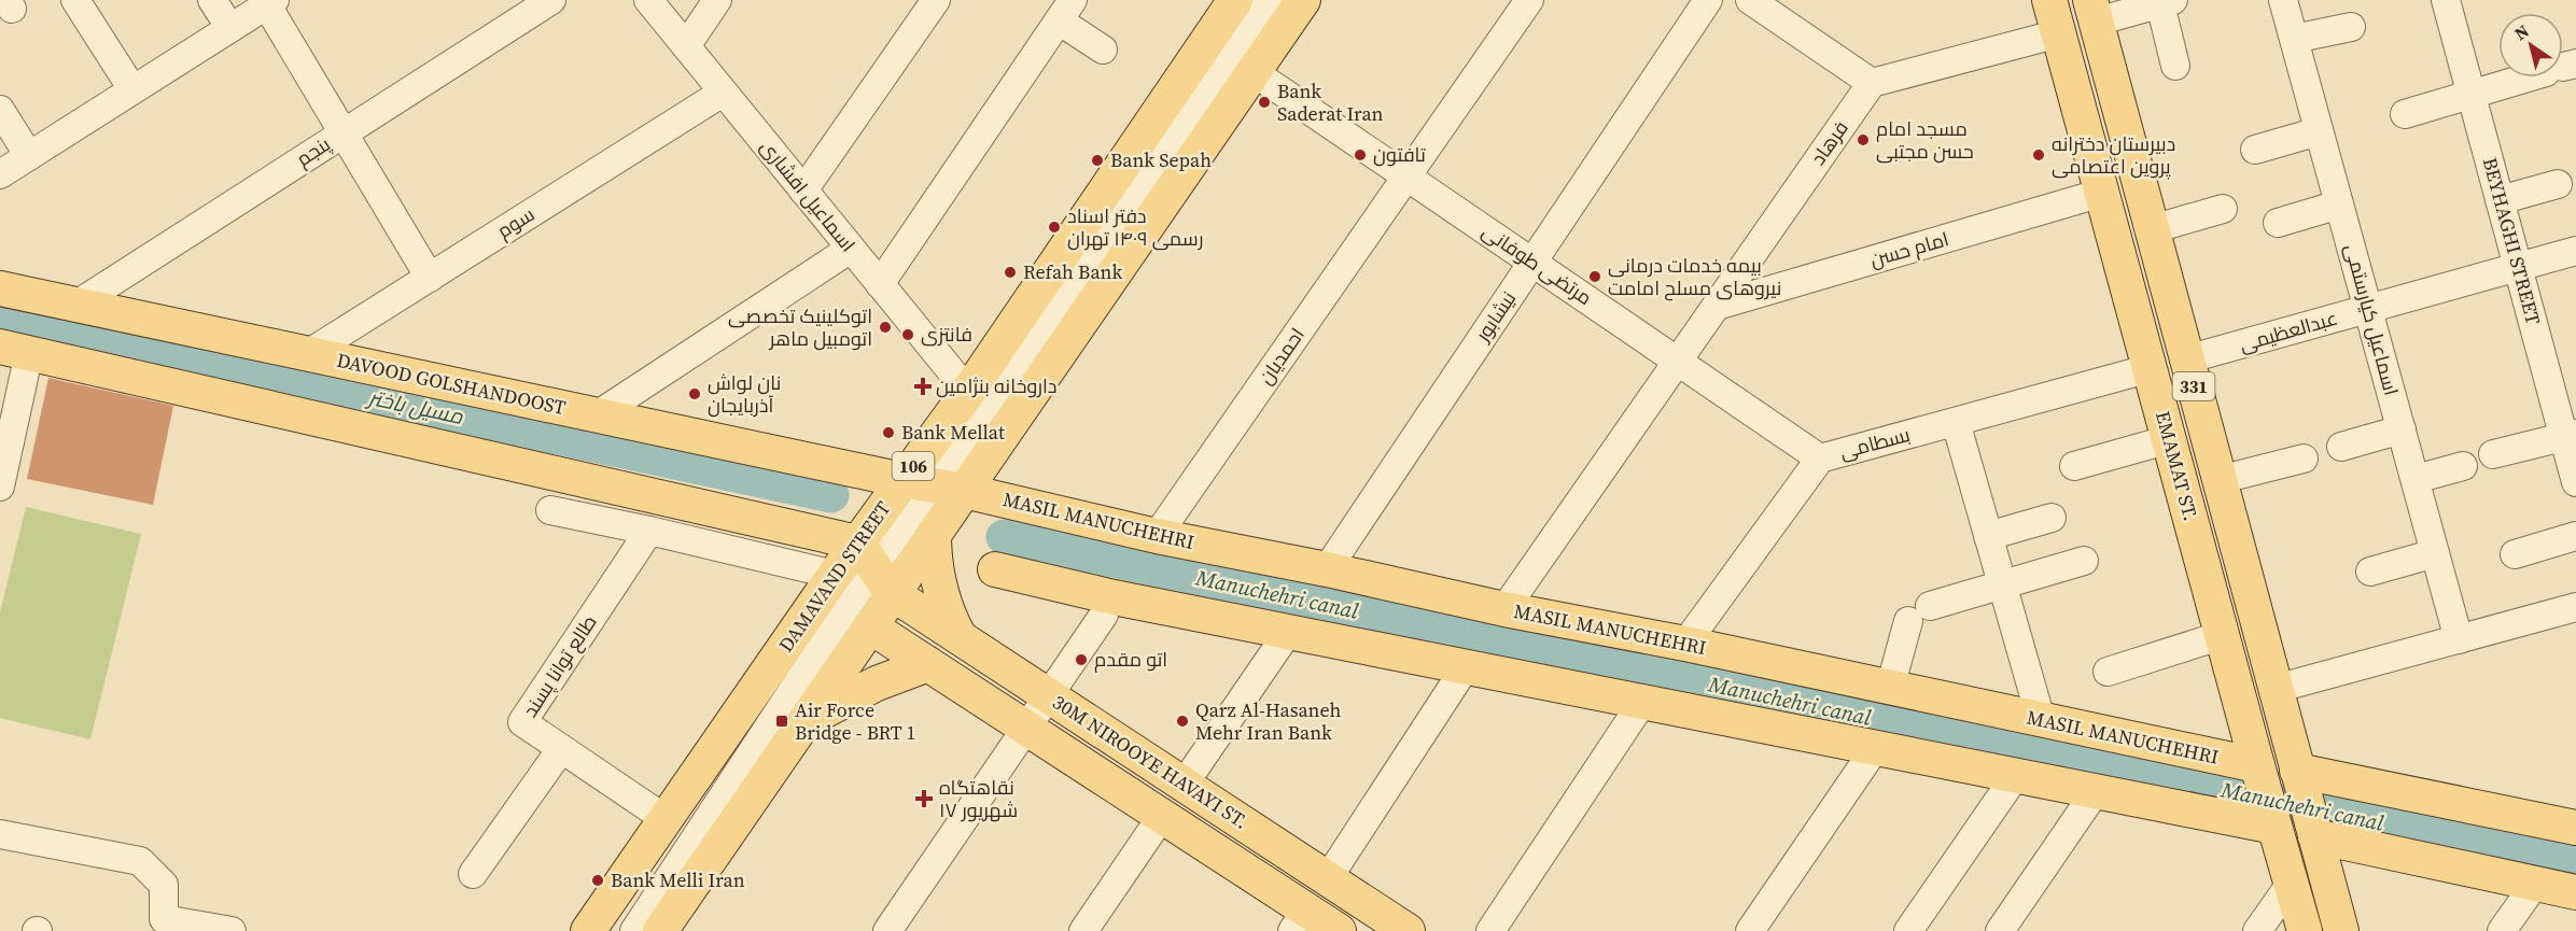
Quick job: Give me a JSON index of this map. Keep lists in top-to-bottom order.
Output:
{
  "streets": {
    "main road": [
      "DAVOOD GOLSHANDOOST",
      "331",
      "106",
      "EMAMAT ST.",
      "MASIL MANUCHEHRI",
      "DAMAVAND STREET",
      "30M NIROOYE HAVAYI ST."
    ],
    "street": [
      "فرهاد",
      "پنجم",
      "اسماعیل افشاری",
      "سوم",
      "BEYHAGHI STREET",
      "امام حسن",
      "مرتضی طوفانی",
      "نیشابور",
      "اسماعیل کیارستمی",
      "عبدالعظیمی",
      "احمدیان",
      "بسطامی",
      "طالع توانا پسند"
    ]
  },
  "crossings": [
    ["فرهاد", "امام حسن"],
    ["فرهاد", "مرتضی طوفانی"],
    ["فرهاد", "MASIL MANUCHEHRI"],
    ["پنجم", "DAVOOD GOLSHANDOOST"],
    ["اسماعیل افشاری", "سوم"],
    ["اسماعیل افشاری", "DAMAVAND STREET"],
    ["سوم", "DAVOOD GOLSHANDOOST"],
    ["BEYHAGHI STREET", "عبدالعظیمی"],
    ["امام حسن", "EMAMAT ST."],
    ["مرتضی طوفانی", "نیشابور"],
    ["مرتضی طوفانی", "احمدیان"],
    ["مرتضی طوفانی", "بسطامی"],
    ["مرتضی طوفانی", "DAMAVAND STREET"],
    ["نیشابور", "MASIL MANUCHEHRI"],
    ["اسماعیل کیارستمی", "عبدالعظیمی"],
    ["عبدالعظیمی", "EMAMAT ST."],
    ["احمدیان", "MASIL MANUCHEHRI"],
    ["DAVOOD GOLSHANDOOST", "106"],
    ["DAVOOD GOLSHANDOOST", "MASIL MANUCHEHRI"],
    ["DAVOOD GOLSHANDOOST", "DAMAVAND STREET"],
    ["بسطامی", "EMAMAT ST."],
    ["بسطامی", "MASIL MANUCHEHRI"],
    ["106", "MASIL MANUCHEHRI"],
    ["106", "DAMAVAND STREET"],
    ["106", "30M NIROOYE HAVAYI ST."],
    ["EMAMAT ST.", "MASIL MANUCHEHRI"],
    ["MASIL MANUCHEHRI", "DAMAVAND STREET"],
    ["DAMAVAND STREET", "طالع توانا پسند"],
    ["DAMAVAND STREET", "30M NIROOYE HAVAYI ST."]
  ],
  "water": ["مسیل باختر", "Manuchehri canal"],
  "places": {
    "other": [
      "Bank Saderat Iran",
      "مسجد امام حسن مجتبی",
      "تافتون",
      "دبیرستان دخترانه پروین اعتصامی",
      "Bank Sepah",
      "دفتر اسناد رسمی ۱۴۰۹ تهران",
      "Refah Bank",
      "بیمه خدمات درمانی نیروهای مسلح امامت",
      "اتوکلینیک تخصصی اتومبیل ماهر",
      "فانتزی",
      "نان لواش آذربایجان",
      "Bank Mellat",
      "اتو مقدم",
      "Qarz Al-Hasaneh Mehr Iran Bank",
      "Bank Melli Iran"
    ],
    "health": ["داروخانه بنژامین", "نقاهتگاه ۱۷ شهریور"],
    "transit": ["Air Force Bridge - BRT 1"]
  },
  "north": "top left"
}
